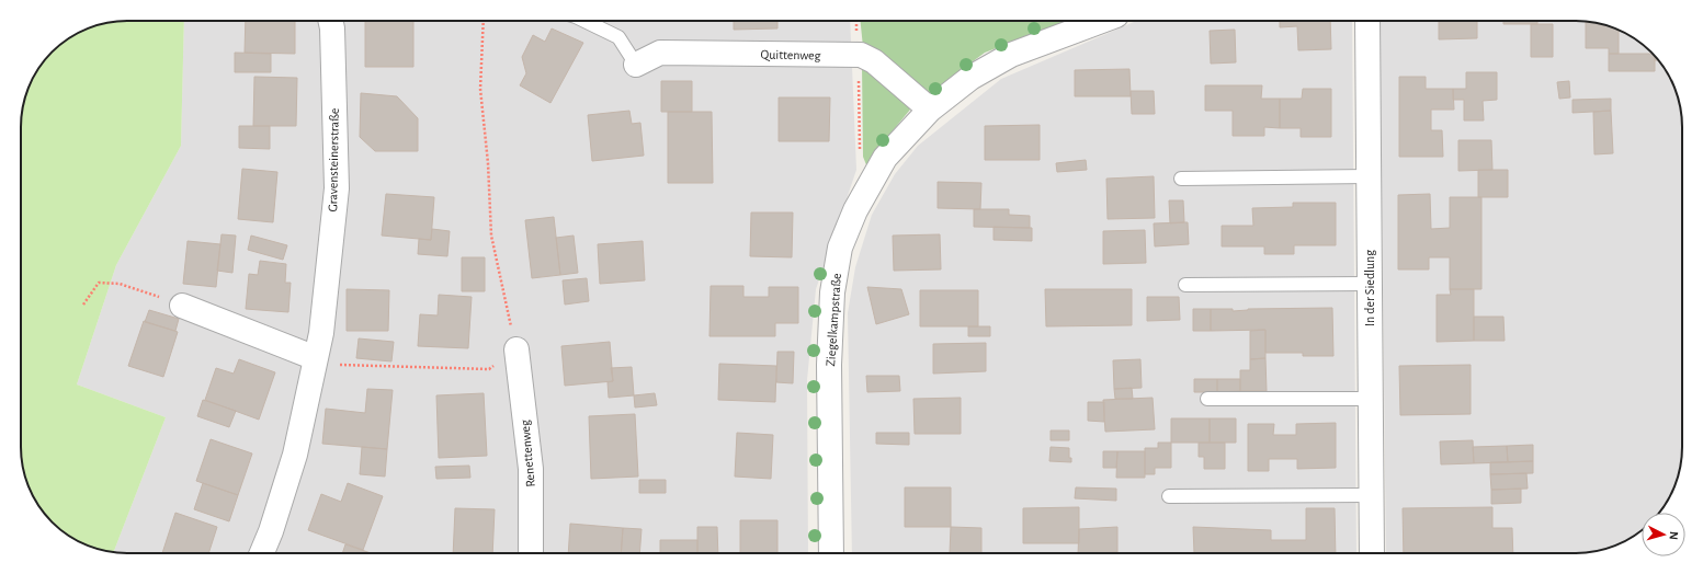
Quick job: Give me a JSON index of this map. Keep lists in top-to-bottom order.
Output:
{
  "streets": {
    "street": [
      "Quittenweg",
      "Gravensteinerstraße",
      "In der Siedlung",
      "Ziegelkampstraße",
      "Renettenweg"
    ]
  },
  "crossings": [
    ["Quittenweg", "Ziegelkampstraße"]
  ],
  "north": "right"
}
